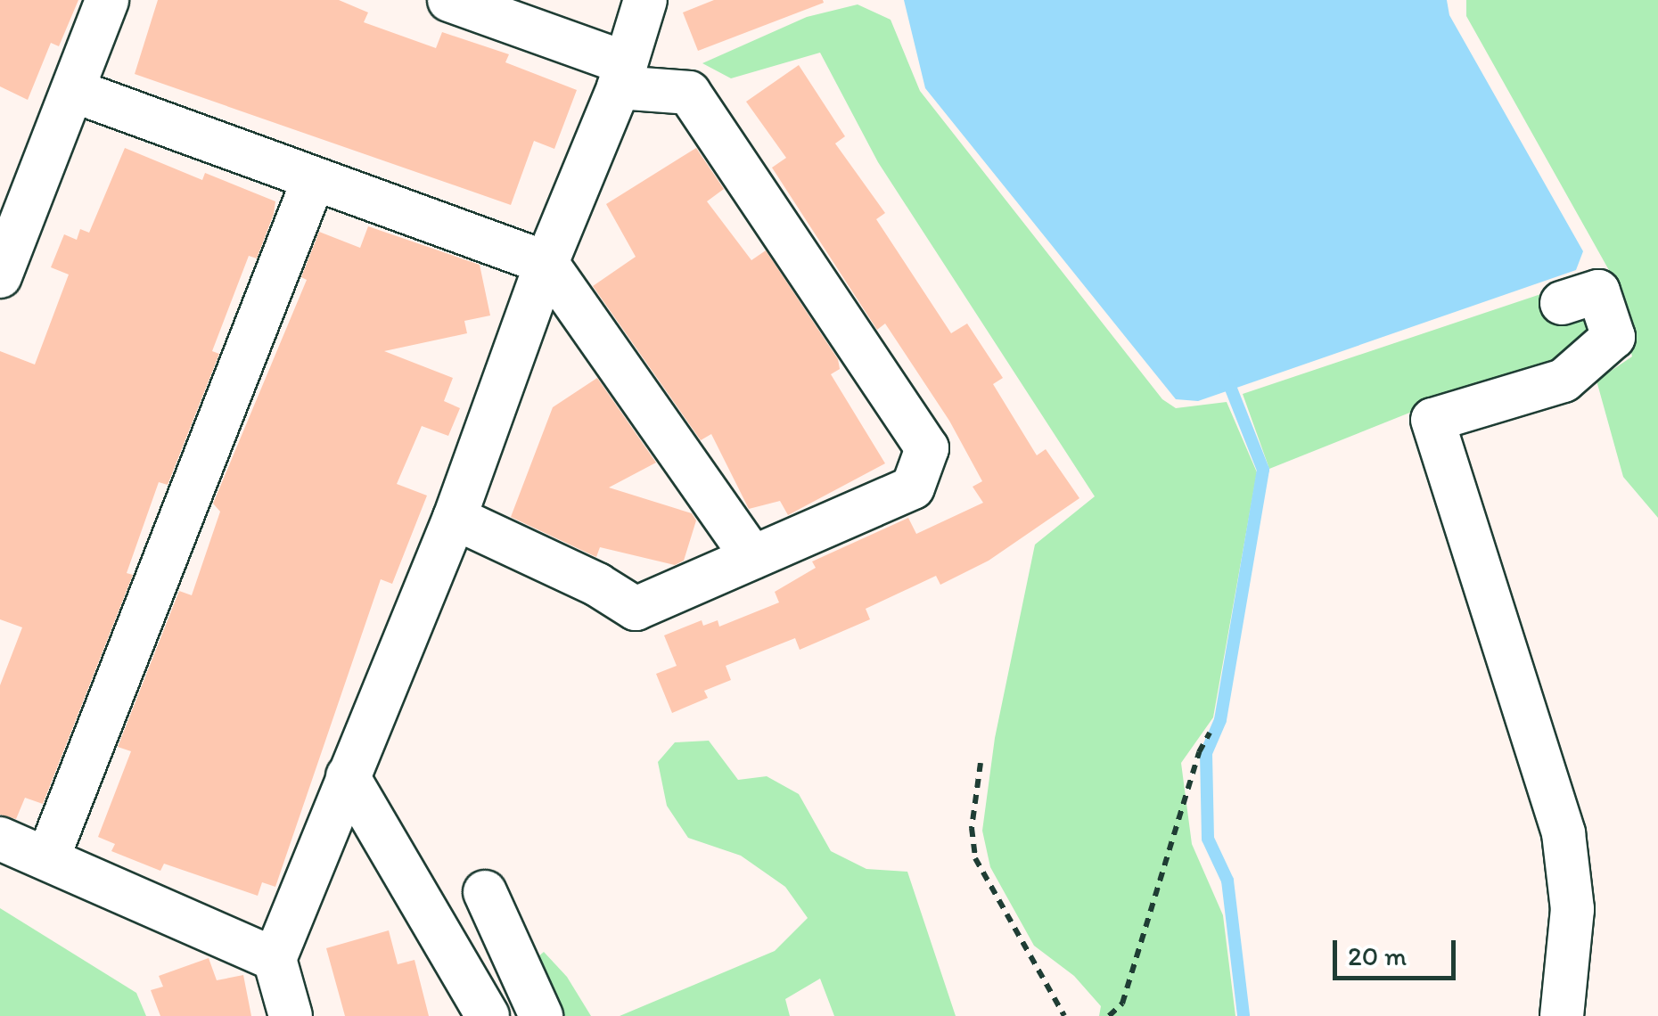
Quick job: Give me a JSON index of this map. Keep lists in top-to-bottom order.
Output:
{
  "scale_bar": "20 m"
}
